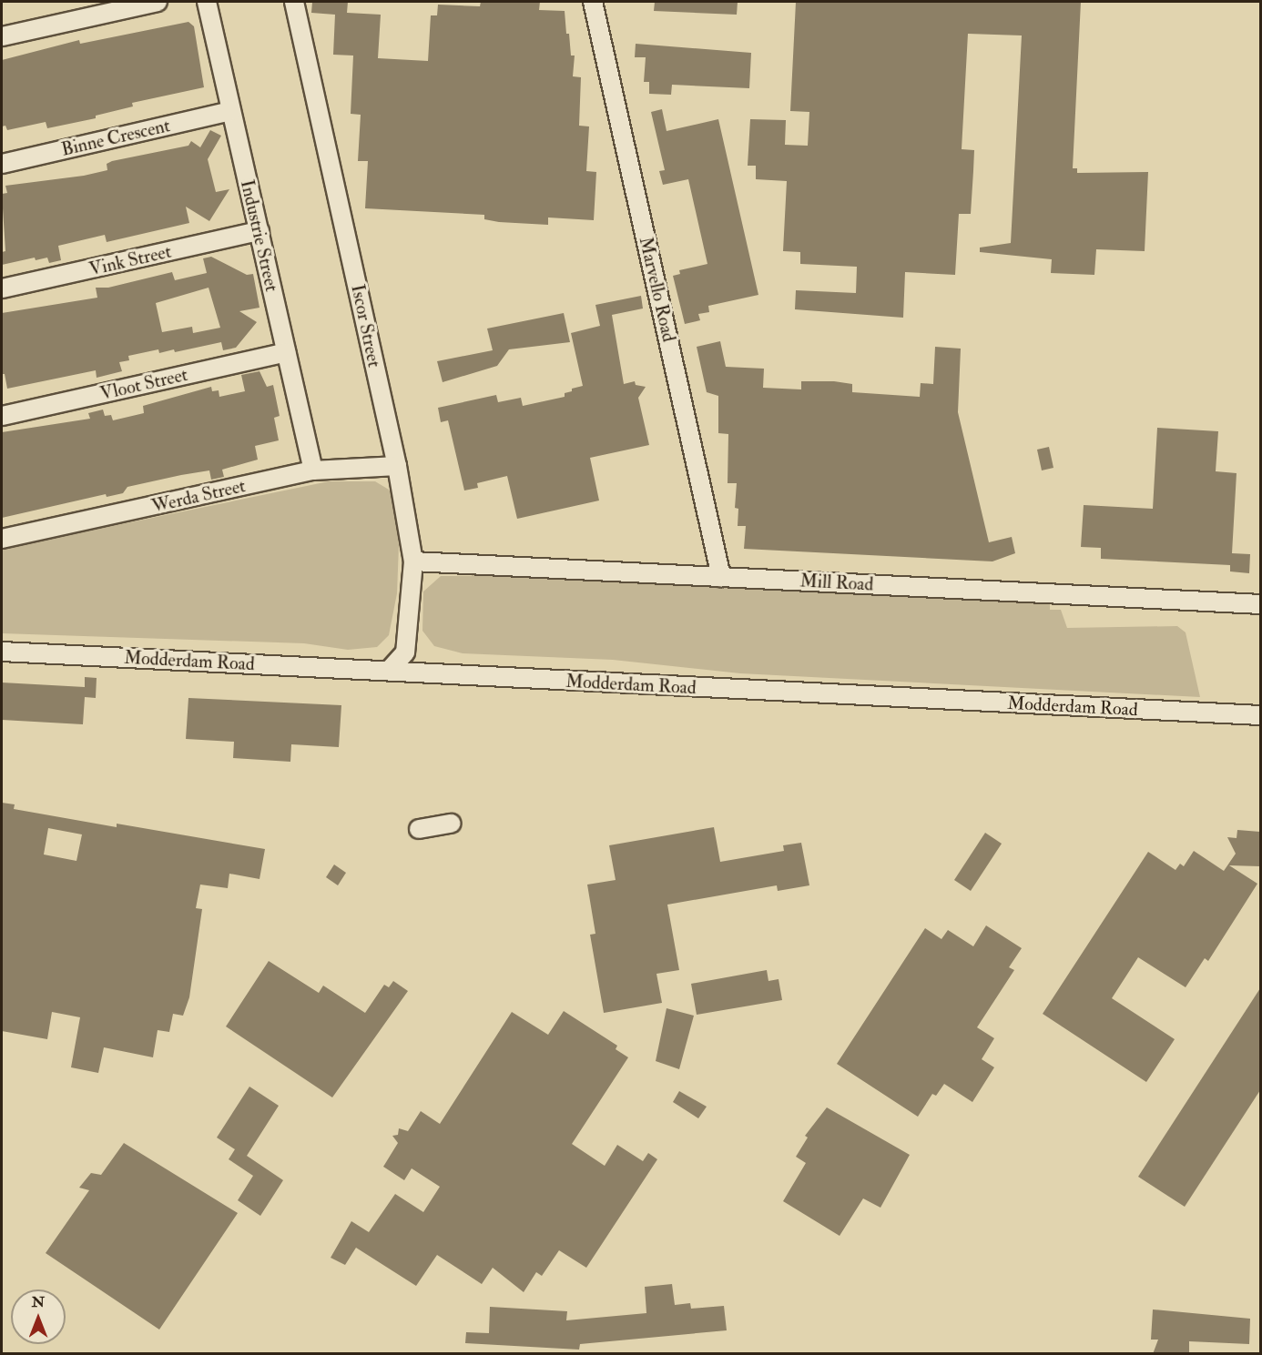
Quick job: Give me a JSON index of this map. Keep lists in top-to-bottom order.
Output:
{
  "streets": {
    "street": [
      "Binne Crescent",
      "Industrie Street",
      "Vink Street",
      "Marvello Road",
      "Iscor Street",
      "Vloot Street",
      "Werda Street",
      "Mill Road",
      "Modderdam Road"
    ]
  },
  "crossings": [
    ["Binne Crescent", "Industrie Street"],
    ["Industrie Street", "Vink Street"],
    ["Industrie Street", "Vloot Street"],
    ["Industrie Street", "Werda Street"],
    ["Marvello Road", "Mill Road"],
    ["Iscor Street", "Werda Street"],
    ["Iscor Street", "Mill Road"]
  ],
  "north": "top"
}
